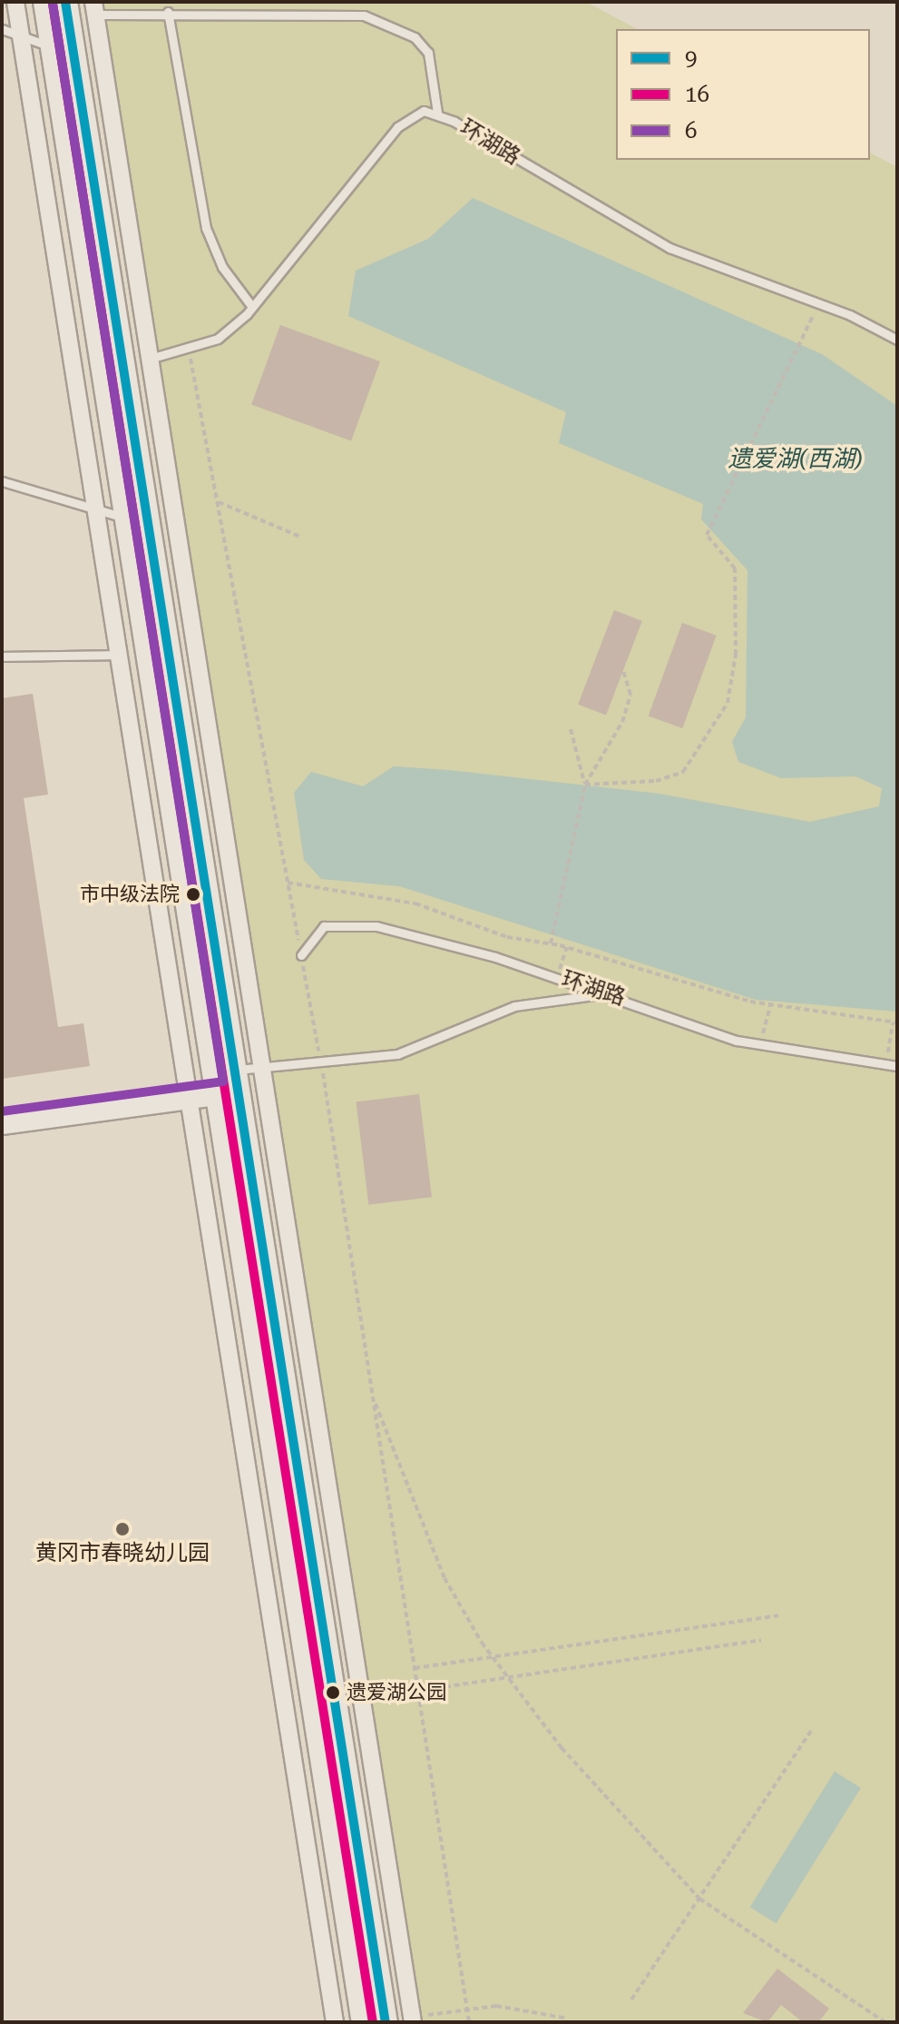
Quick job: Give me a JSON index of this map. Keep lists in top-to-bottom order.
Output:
{
  "streets": {
    "lane": ["环湖路"]
  },
  "water": ["遗爱湖(西湖)"],
  "places": ["市中级法院", "黄冈市春晓幼儿园", "遗爱湖公园"],
  "lines": ["transit line 9", "transit line 16", "transit line 6"],
  "legend": ["9", "16", "6"]
}
